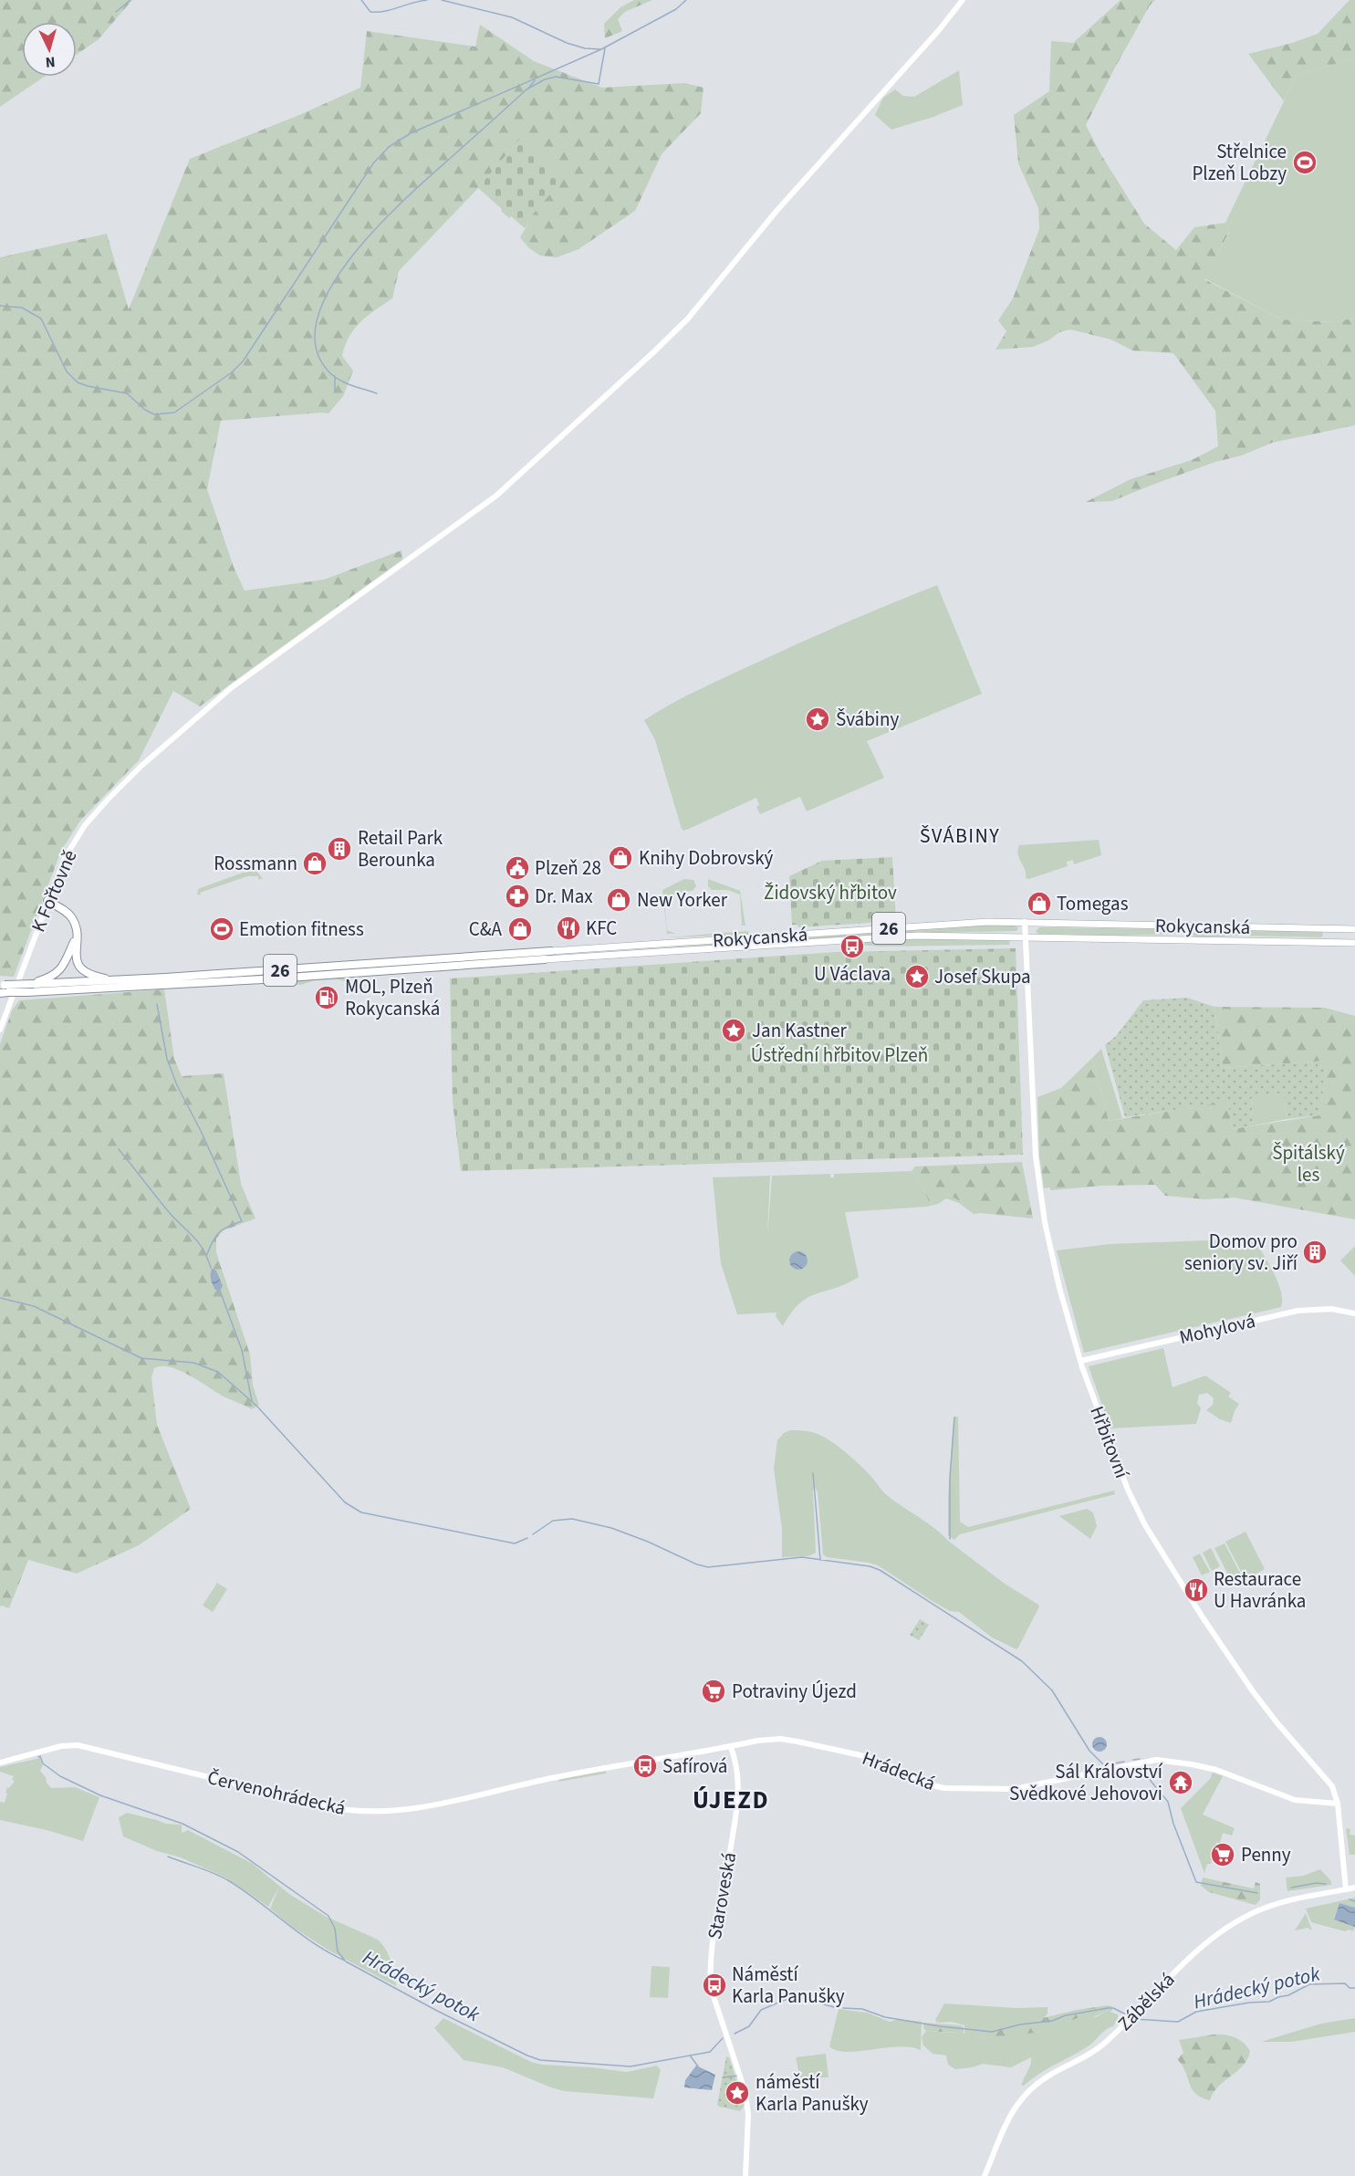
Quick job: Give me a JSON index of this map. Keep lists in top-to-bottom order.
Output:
{
  "streets": {
    "highway": ["Rokycanská", "26"],
    "street": [
      "K Fořtovně",
      "Mohylová",
      "Hřbitovní",
      "Hrádecká",
      "Červenohrádecká",
      "Staroveská",
      "Zábělská"
    ]
  },
  "crossings": [
    ["Rokycanská", "26"],
    ["Rokycanská", "Hřbitovní"],
    ["Mohylová", "Hřbitovní"],
    ["Hřbitovní", "Hrádecká"],
    ["Hřbitovní", "Zábělská"],
    ["Hrádecká", "Červenohrádecká"],
    ["Hrádecká", "Staroveská"]
  ],
  "districts": ["ŠVÁBINY", "ÚJEZD"],
  "water": ["Hrádecký potok"],
  "parks": ["Židovský hřbitov", "Ústřední hřbitov Plzeň", "Špitálský les"],
  "places": {
    "sports": ["Střelnice Plzeň Lobzy", "Emotion fitness"],
    "place": [
      "Švábiny",
      "Josef Skupa",
      "Jan Kastner",
      "náměstí Karla Panušky"
    ],
    "building": ["Retail Park Berounka", "Domov pro seniory sv. Jiří"],
    "shop": [
      "Knihy Dobrovský",
      "Rossmann",
      "New Yorker",
      "Tomegas",
      "C&A"
    ],
    "public building": ["Plzeň 28"],
    "pharmacy": ["Dr. Max"],
    "restaurant": ["KFC", "Restaurace U Havránka"],
    "bus stop": ["U Václava", "Safírová", "Náměstí Karla Panušky"],
    "fuel station": ["MOL, Plzeň Rokycanská"],
    "supermarket": ["Potraviny Újezd", "Penny"],
    "temple": ["Sál Království Svědkové Jehovovi"]
  },
  "north": "bottom"
}
